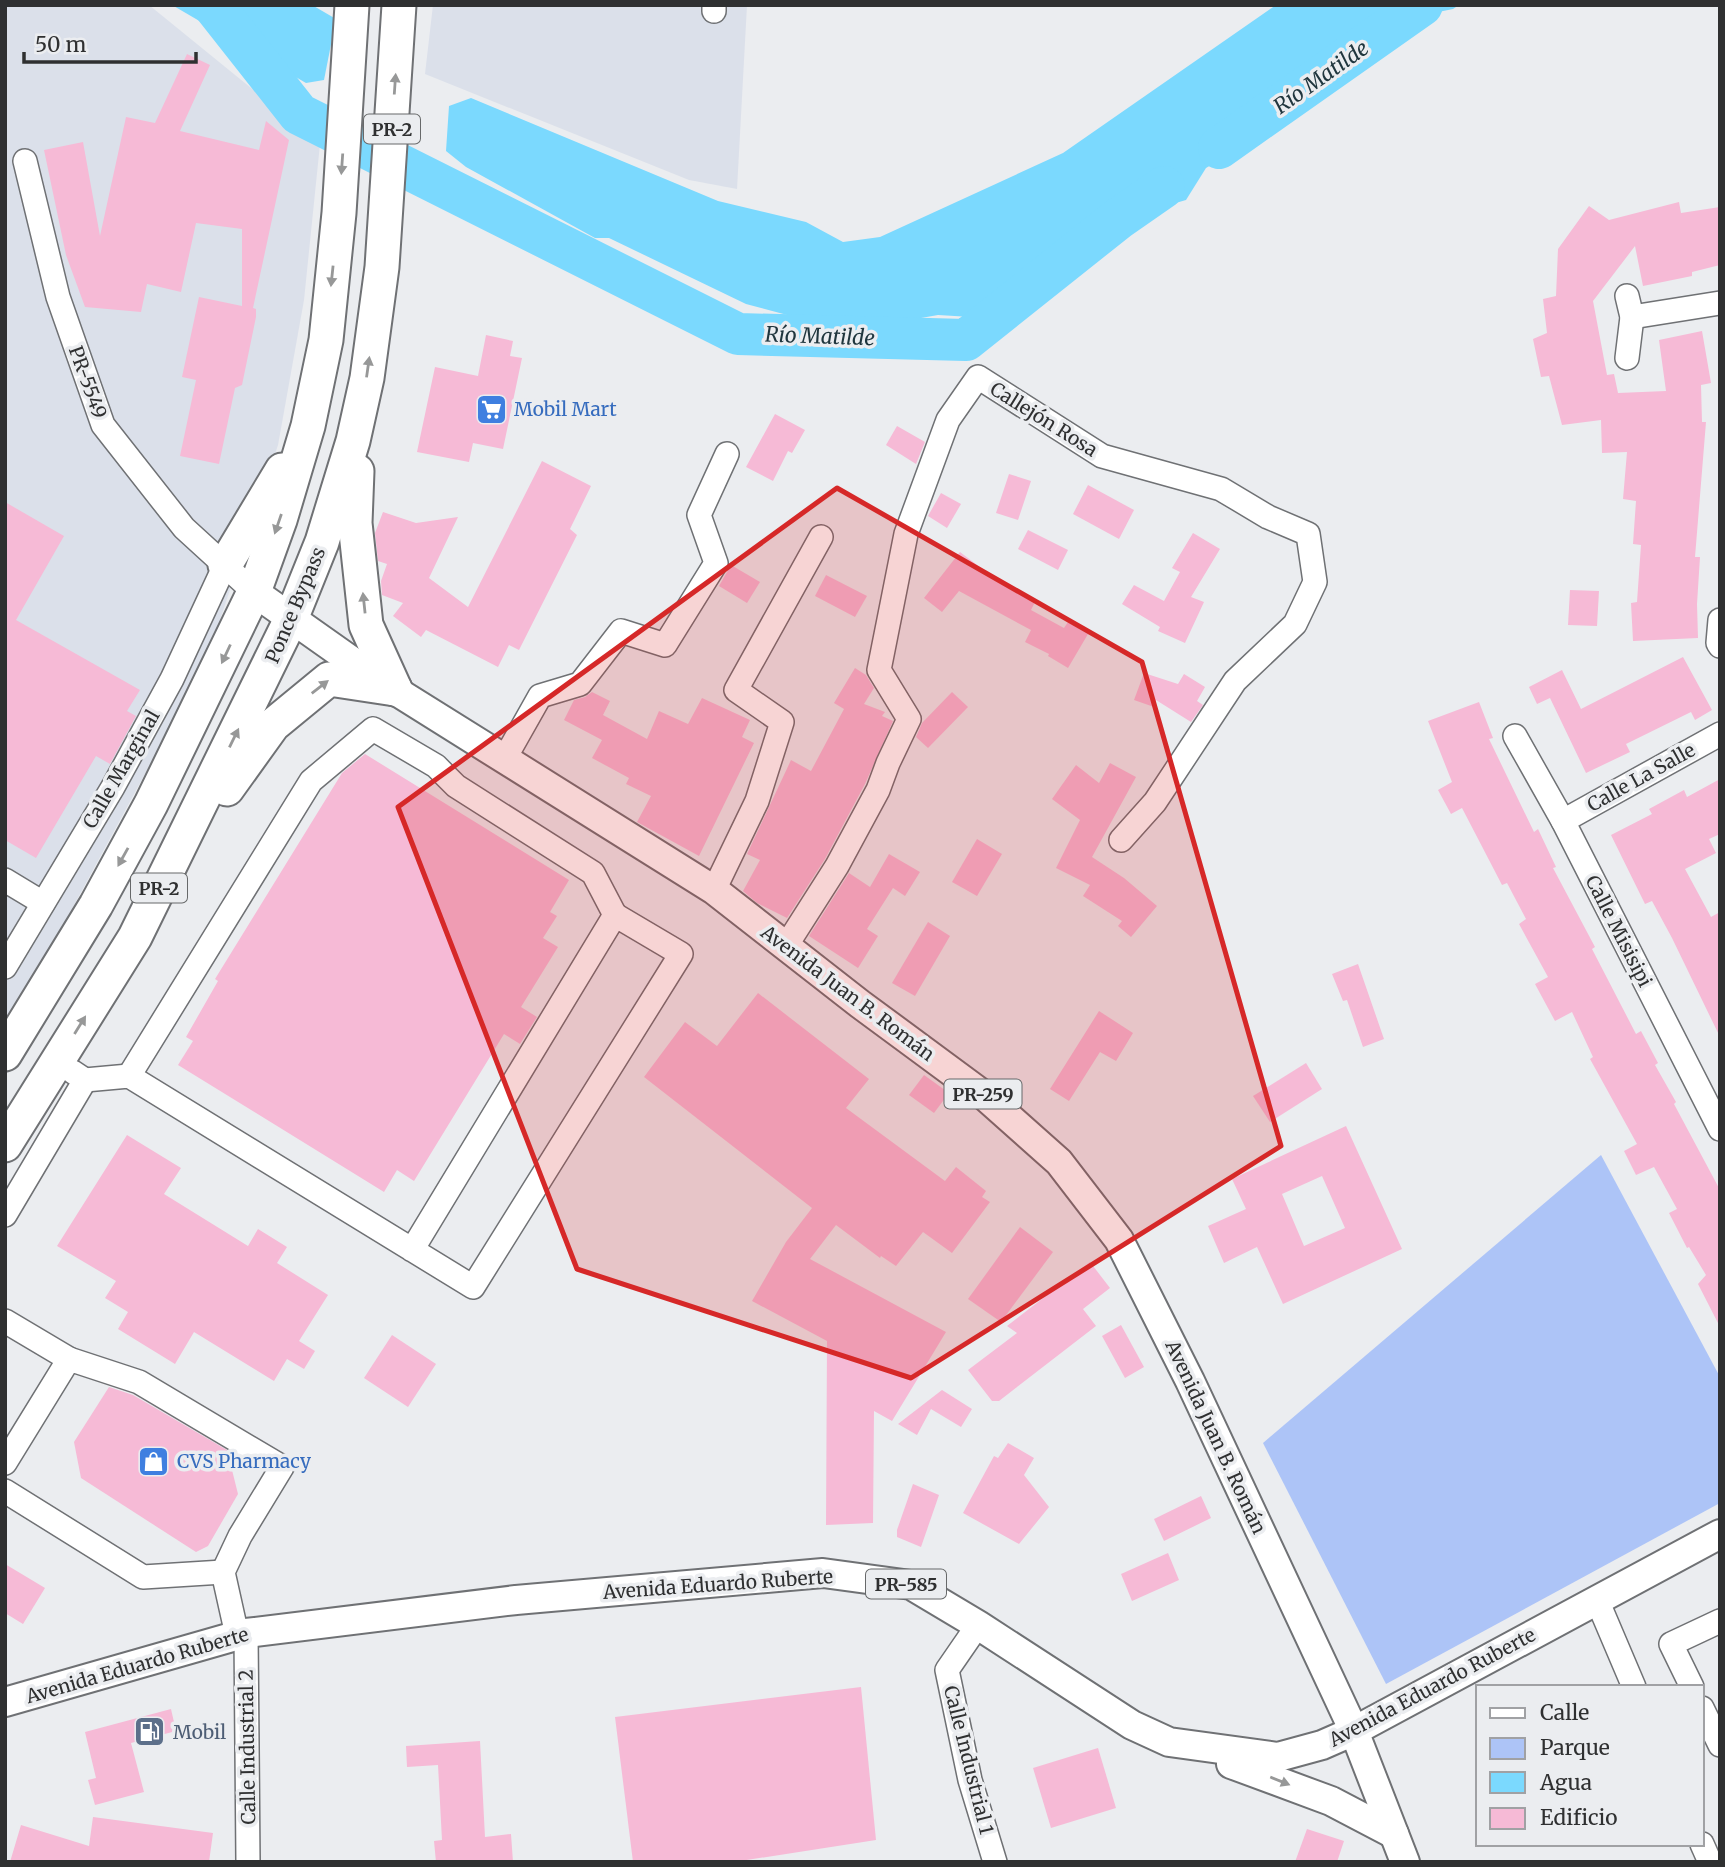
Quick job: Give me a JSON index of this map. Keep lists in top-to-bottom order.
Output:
{
  "streets": {
    "highway": ["PR-2", "Ponce Bypass"],
    "main road": [
      "Avenida Juan B. Román",
      "PR-259",
      "Avenida Eduardo Ruberte",
      "PR-585"
    ],
    "street": [
      "PR-5549",
      "Callejón Rosa",
      "Calle Marginal",
      "Calle La Salle",
      "Calle Misisipi",
      "Calle Industrial 2",
      "Calle Industrial 1"
    ]
  },
  "crossings": [
    ["PR-2", "PR-5549"],
    ["PR-2", "Avenida Juan B. Román"],
    ["PR-5549", "Calle Marginal"],
    ["PR-5549", "Avenida Juan B. Román"],
    ["Callejón Rosa", "Avenida Juan B. Román"],
    ["Ponce Bypass", "Avenida Juan B. Román"],
    ["Calle La Salle", "Calle Misisipi"],
    ["Avenida Juan B. Román", "Avenida Eduardo Ruberte"],
    ["Avenida Eduardo Ruberte", "Calle Industrial 2"],
    ["Avenida Eduardo Ruberte", "Calle Industrial 1"]
  ],
  "water": ["Río Matilde"],
  "places": {
    "supermarket": ["Mobil Mart"],
    "shop": ["CVS Pharmacy"],
    "fuel station": ["Mobil"]
  },
  "legend": [
    "Calle",
    "Parque",
    "Agua",
    "Edificio"
  ],
  "scale_bar": "50 m"
}
